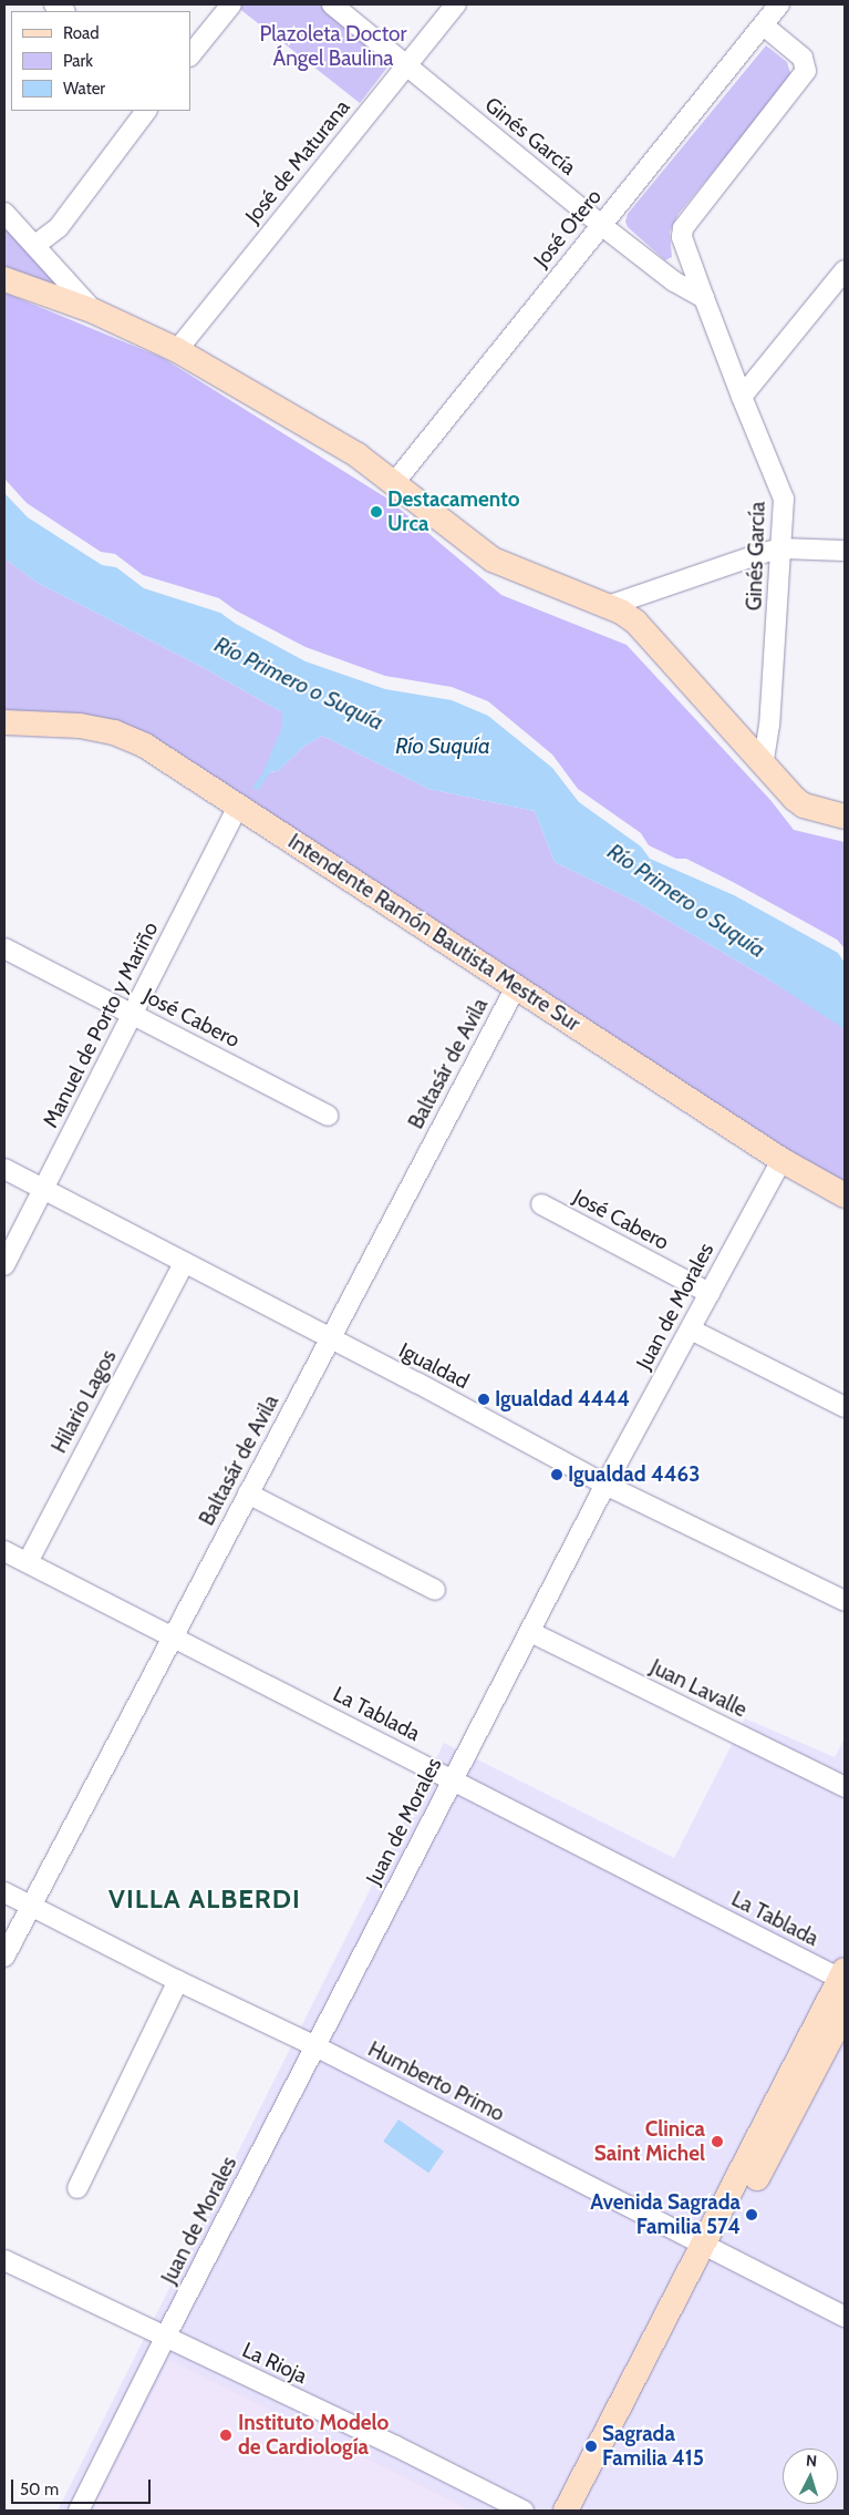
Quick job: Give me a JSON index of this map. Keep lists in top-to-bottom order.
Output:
{
  "streets": {
    "main road": ["Intendente Ramón Bautista Mestre Sur"],
    "street": [
      "Ginés García",
      "José de Maturana",
      "José Otero",
      "José Cabero",
      "Manuel de Porto y Mariño",
      "Baltasár de Avila",
      "Juan de Morales",
      "Igualdad",
      "Hilario Lagos",
      "Juan Lavalle",
      "La Tablada",
      "Humberto Primo",
      "La Rioja"
    ]
  },
  "crossings": [
    ["Ginés García", "José de Maturana"],
    ["Ginés García", "José Otero"],
    ["Intendente Ramón Bautista Mestre Sur", "Manuel de Porto y Mariño"],
    ["Intendente Ramón Bautista Mestre Sur", "Baltasár de Avila"],
    ["Intendente Ramón Bautista Mestre Sur", "Juan de Morales"],
    ["José Cabero", "Manuel de Porto y Mariño"],
    ["José Cabero", "Juan de Morales"],
    ["Manuel de Porto y Mariño", "Igualdad"],
    ["Baltasár de Avila", "Igualdad"],
    ["Baltasár de Avila", "La Tablada"],
    ["Baltasár de Avila", "Humberto Primo"],
    ["Juan de Morales", "Igualdad"],
    ["Juan de Morales", "Juan Lavalle"],
    ["Juan de Morales", "La Tablada"],
    ["Juan de Morales", "Humberto Primo"],
    ["Juan de Morales", "La Rioja"],
    ["Igualdad", "Hilario Lagos"],
    ["Hilario Lagos", "La Tablada"]
  ],
  "districts": ["VILLA ALBERDI"],
  "water": ["Río Primero o Suquía", "Río Suquía"],
  "parks": ["Plazoleta Doctor Ángel Baulina"],
  "places": [
    "Destacamento Urca",
    "Igualdad 4444",
    "Igualdad 4463",
    "Clinica Saint Michel",
    "Avenida Sagrada Familia 574",
    "Instituto Modelo de Cardiología",
    "Sagrada Familia 415"
  ],
  "legend": ["Road", "Park", "Water"],
  "scale_bar": "50 m",
  "north": "top"
}
